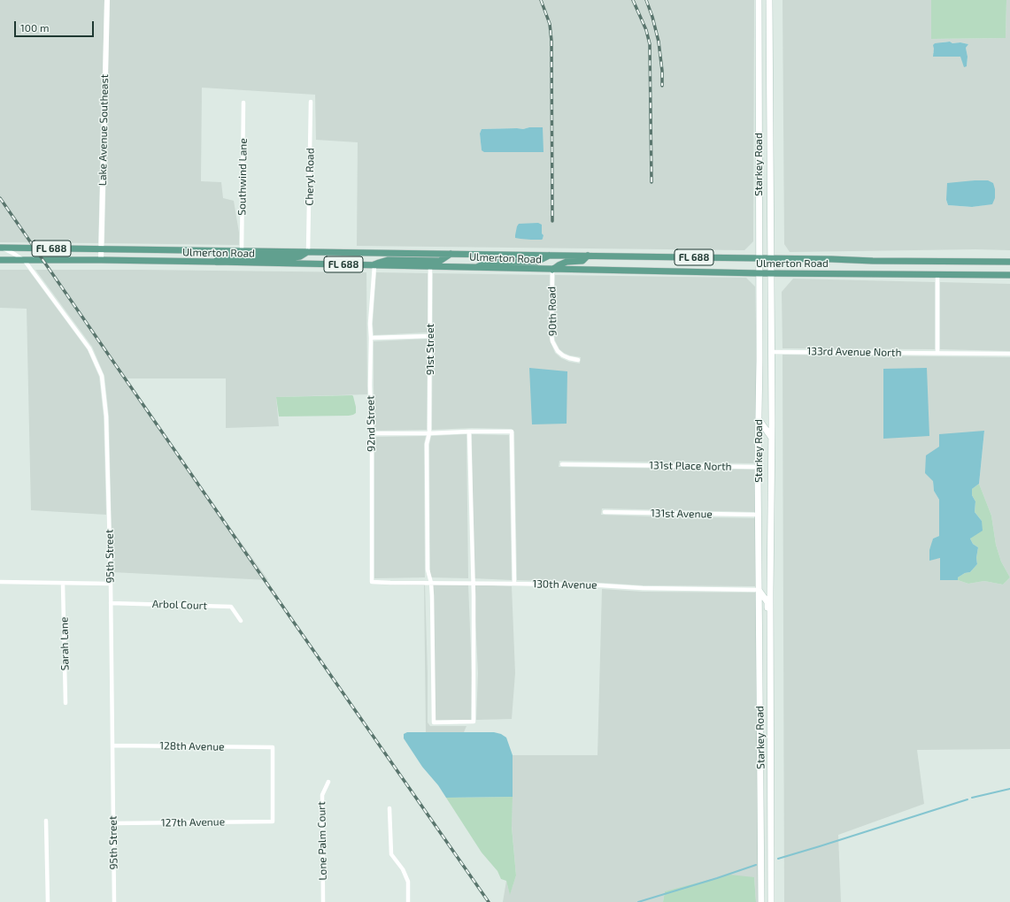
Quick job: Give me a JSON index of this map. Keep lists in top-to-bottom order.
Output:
{
  "streets": {
    "main road": ["Starkey Road", "FL 688", "Ulmerton Road"],
    "street": [
      "Lake Avenue Southeast",
      "Southwind Lane",
      "Cheryl Road",
      "90th Road",
      "91st Street",
      "133rd Avenue North",
      "92nd Street",
      "131st Place North",
      "131st Avenue",
      "95th Street",
      "130th Avenue",
      "Arbol Court",
      "Sarah Lane",
      "128th Avenue",
      "127th Avenue",
      "Lone Palm Court"
    ]
  },
  "crossings": [
    ["Lake Avenue Southeast", "Ulmerton Road"],
    ["Starkey Road", "Ulmerton Road"],
    ["Starkey Road", "133rd Avenue North"],
    ["Starkey Road", "131st Place North"],
    ["Starkey Road", "131st Avenue"],
    ["Starkey Road", "130th Avenue"],
    ["Southwind Lane", "Ulmerton Road"],
    ["Cheryl Road", "Ulmerton Road"],
    ["Ulmerton Road", "90th Road"],
    ["Ulmerton Road", "91st Street"],
    ["Ulmerton Road", "92nd Street"],
    ["Ulmerton Road", "95th Street"],
    ["91st Street", "130th Avenue"],
    ["92nd Street", "130th Avenue"],
    ["95th Street", "Arbol Court"],
    ["95th Street", "128th Avenue"],
    ["95th Street", "127th Avenue"],
    ["128th Avenue", "127th Avenue"]
  ],
  "scale_bar": "100 m"
}
